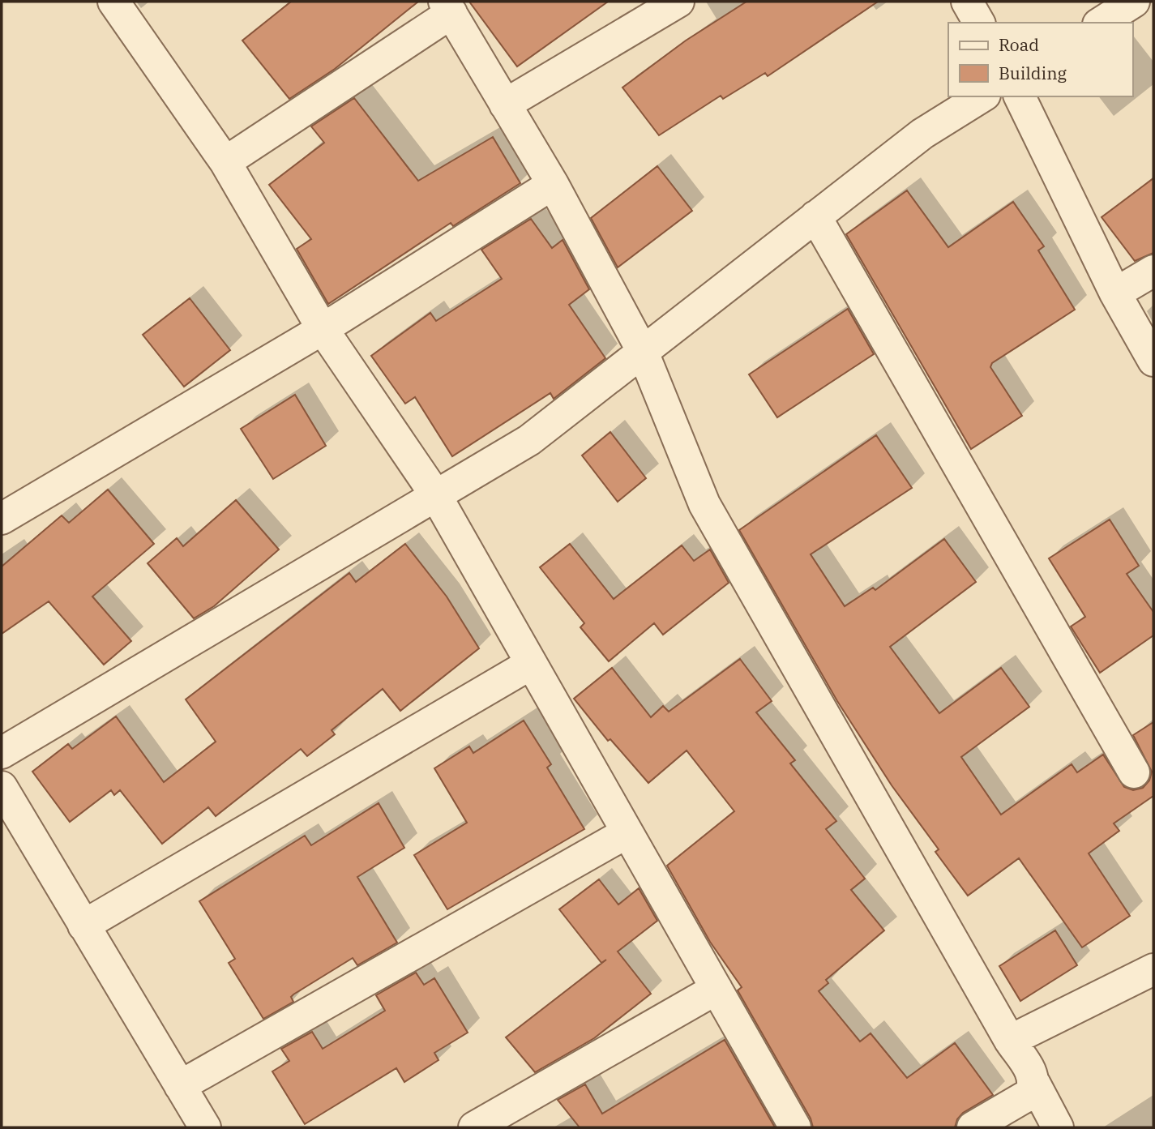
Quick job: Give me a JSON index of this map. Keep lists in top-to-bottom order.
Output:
{
  "legend": ["Road", "Building"]
}
